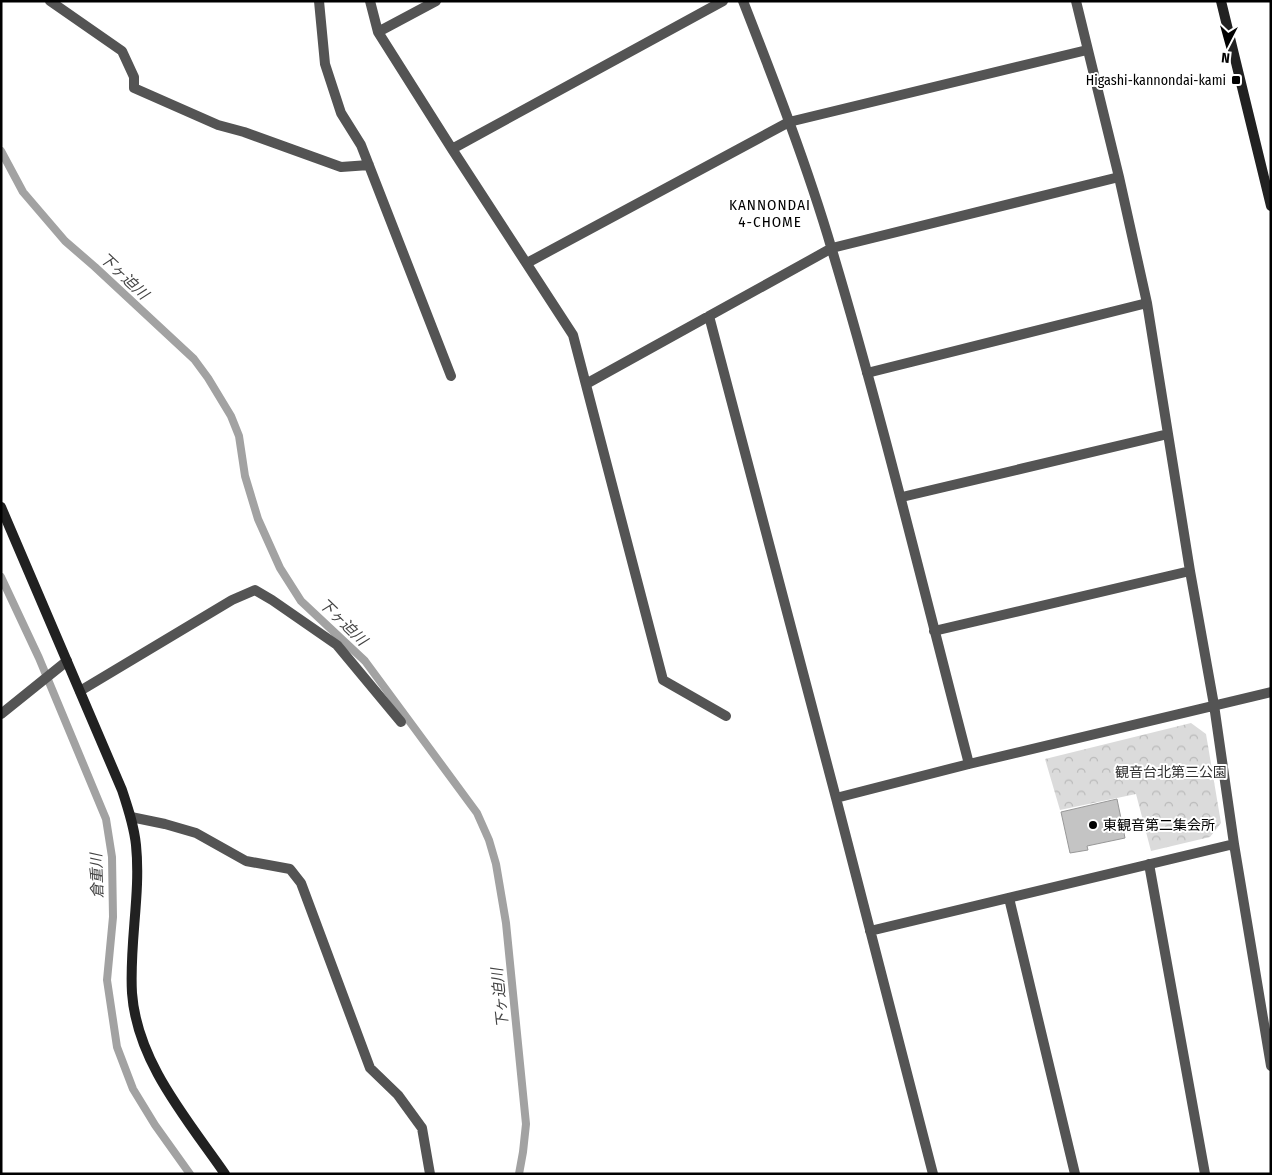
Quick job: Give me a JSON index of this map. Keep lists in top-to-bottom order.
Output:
{
  "districts": ["KANNONDAI 4-CHOME"],
  "water": ["下ヶ迫川", "倉重川"],
  "parks": ["観音台北第三公園"],
  "places": {
    "transit": ["Higashi-kannondai-kami"],
    "other": ["東観音第二集会所"]
  },
  "north": "bottom"
}
